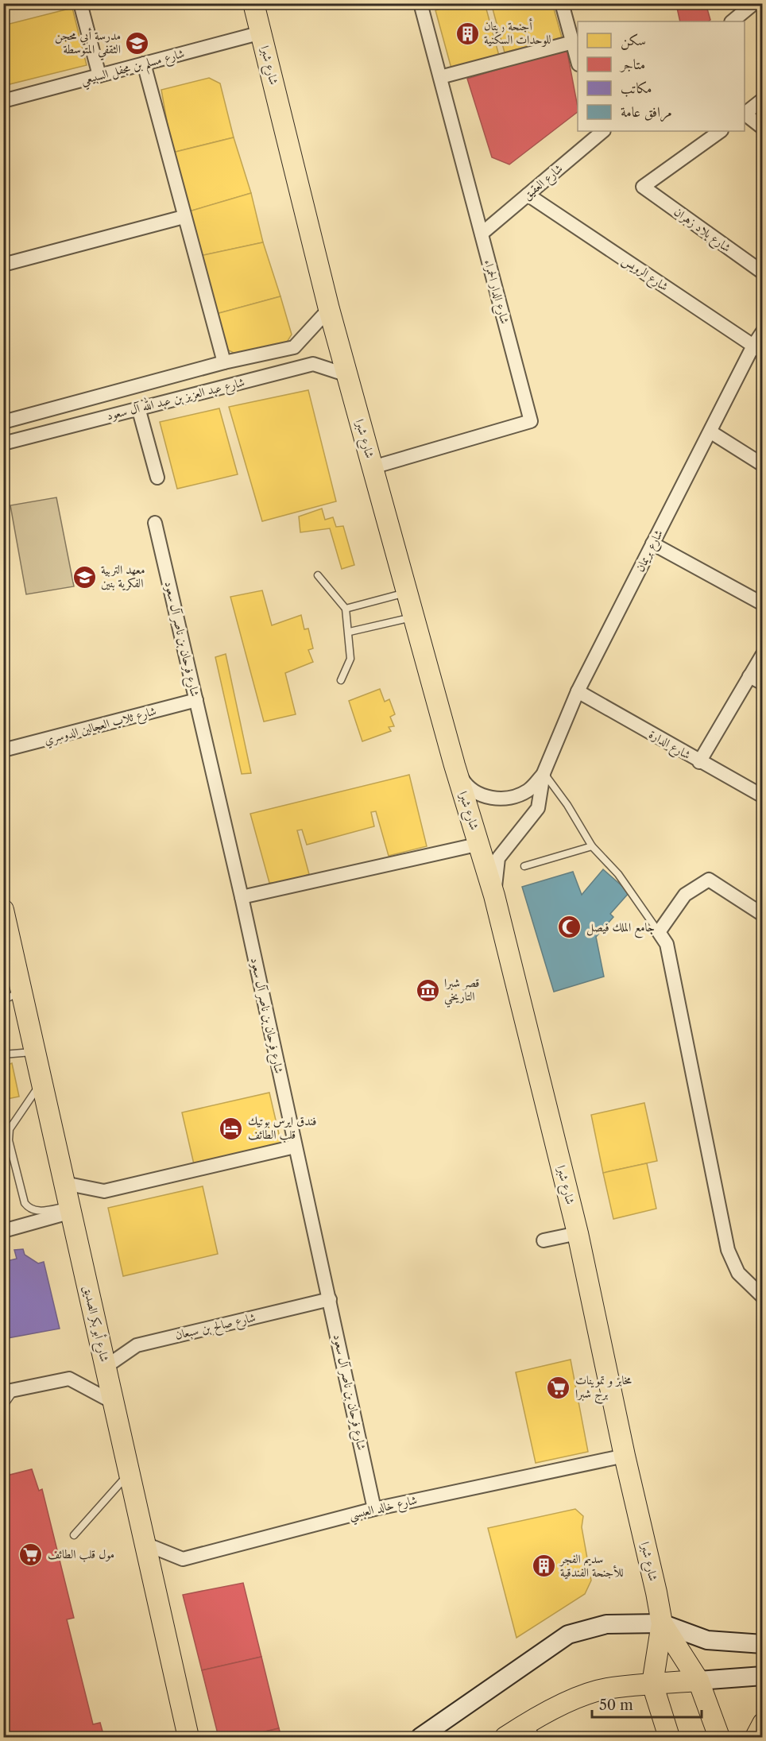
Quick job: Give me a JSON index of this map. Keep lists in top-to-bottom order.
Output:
{
  "streets": {
    "main road": ["شارع شبرا", "شارع أبو بكر الصديق"],
    "street": [
      "شارع مسلم بن مجفل السبيعي",
      "شارع العقيق",
      "شارع بلاد زهران",
      "شارع الرويس",
      "شارع الدار الحمراء",
      "شارع عبد العزيز بن عبد الله آل سعود",
      "شارع بريمان",
      "شارع فرحان بن ناصر آل سعود",
      "شارع ثلاب العجالين الدوسري",
      "شارع الدارة",
      "شارع صالح بن سبعان",
      "شارع خالد العبسي"
    ]
  },
  "crossings": [
    ["شارع شبرا", "شارع مسلم بن مجفل السبيعي"],
    ["شارع شبرا", "شارع الدار الحمراء"],
    ["شارع شبرا", "شارع عبد العزيز بن عبد الله آل سعود"],
    ["شارع شبرا", "شارع خالد العبسي"],
    ["شارع العقيق", "شارع الرويس"],
    ["شارع العقيق", "شارع الدار الحمراء"],
    ["شارع الرويس", "شارع بريمان"],
    ["شارع بريمان", "شارع الدارة"],
    ["شارع فرحان بن ناصر آل سعود", "شارع ثلاب العجالين الدوسري"],
    ["شارع فرحان بن ناصر آل سعود", "شارع صالح بن سبعان"],
    ["شارع فرحان بن ناصر آل سعود", "شارع خالد العبسي"],
    ["شارع أبو بكر الصديق", "شارع صالح بن سبعان"],
    ["شارع أبو بكر الصديق", "شارع خالد العبسي"]
  ],
  "places": {
    "building": ["أجنحة ريتان للوحدات السكنية", "سديم الفجر للأجنحة الفندقية"],
    "school or university": ["مدرسة أبي محجن الثقفي المتوسطة", "معهد التربية الفكرية بنين"],
    "mosque": ["جامع الملك فيصل"],
    "museum": ["قصر شبرا التاريخي"],
    "hotel": ["فندق ايرس بوتيك قلب الطائف"],
    "supermarket": ["مخابز و تموينات برج شبرا", "مول قلب الطائف"]
  },
  "legend": [
    "سكن",
    "متاجر",
    "مكاتب",
    "مرافق عامة"
  ],
  "scale_bar": "50 m"
}
